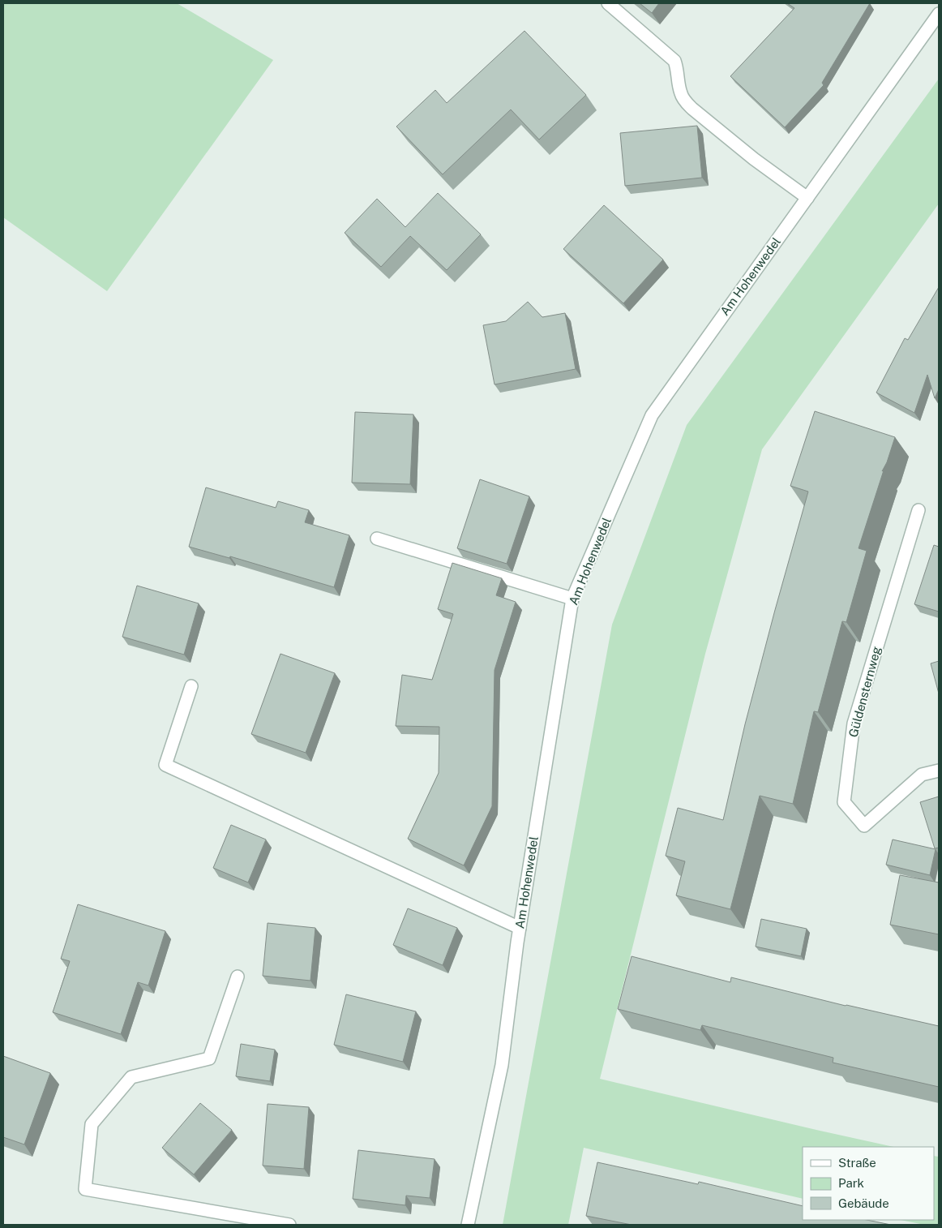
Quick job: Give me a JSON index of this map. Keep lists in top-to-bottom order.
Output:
{
  "streets": {
    "street": ["Am Hohenwedel", "Güldensternweg"]
  },
  "legend": ["Straße", "Park", "Gebäude"]
}
